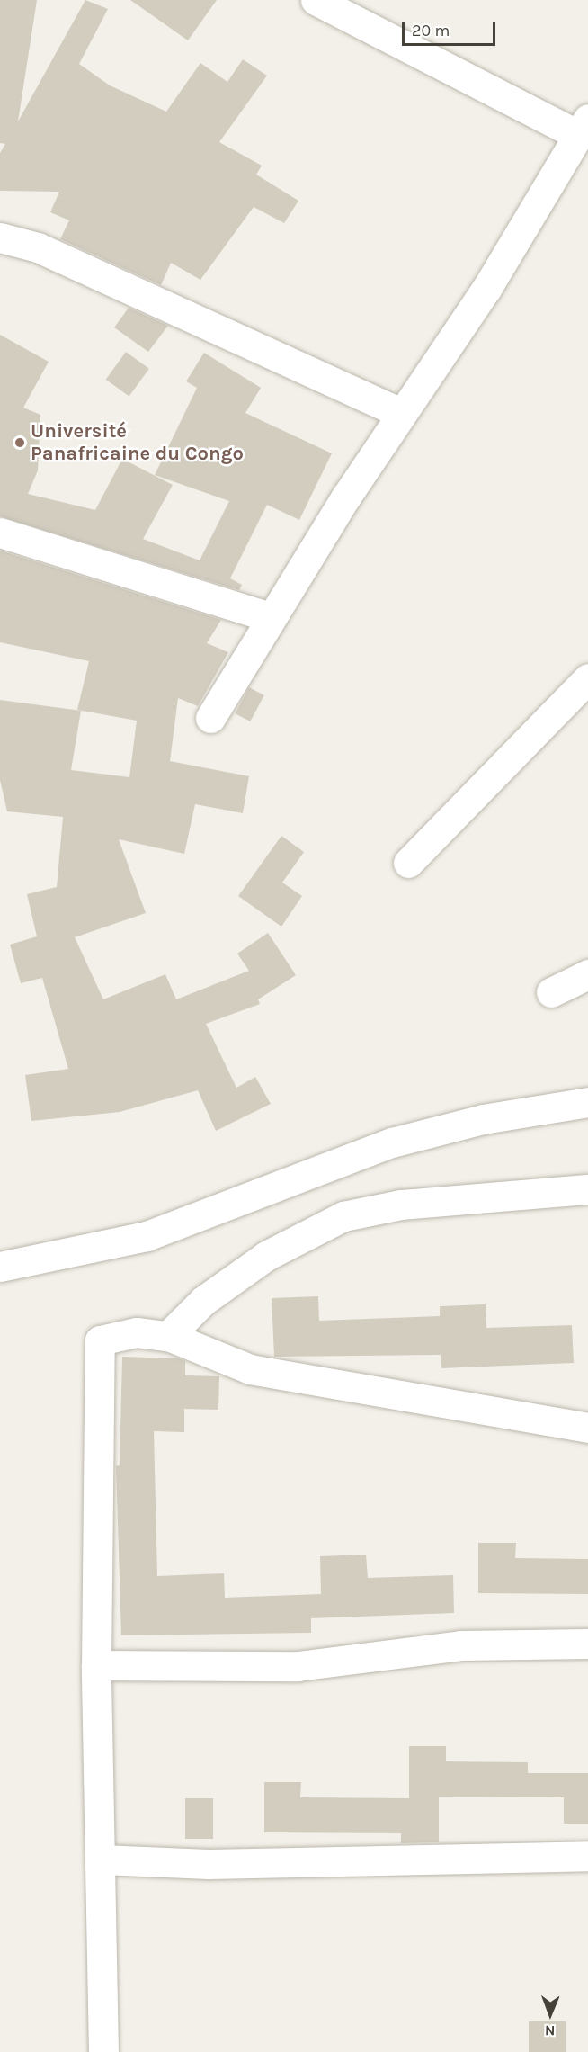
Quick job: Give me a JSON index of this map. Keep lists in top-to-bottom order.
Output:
{
  "places": ["Université Panafricaine du Congo"],
  "scale_bar": "20 m",
  "north": "bottom"
}
